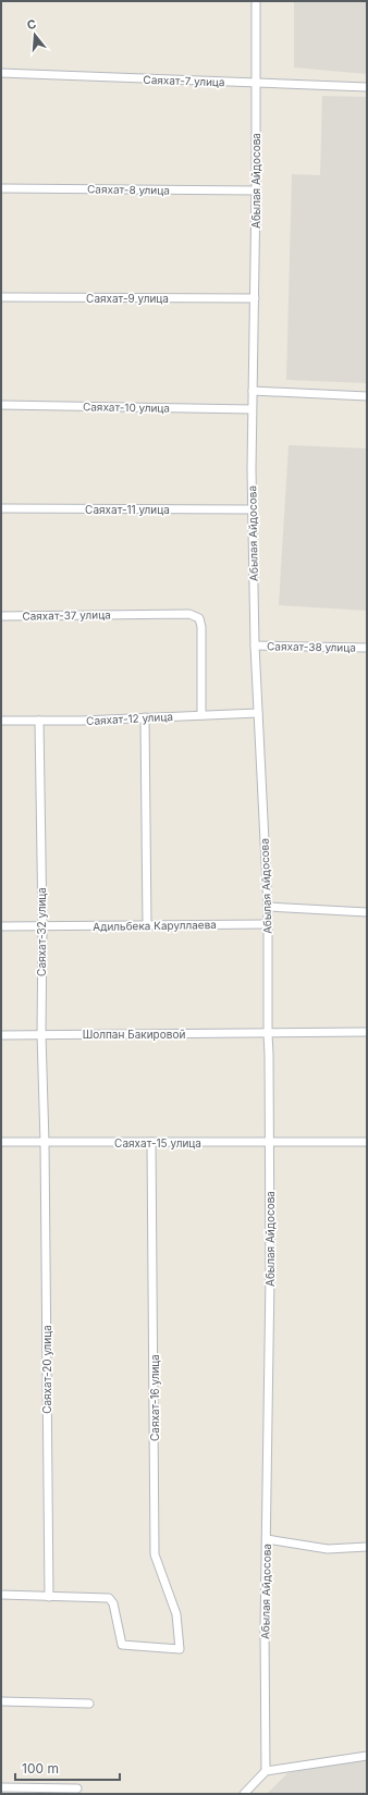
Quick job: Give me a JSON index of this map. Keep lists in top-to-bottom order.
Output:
{
  "streets": {
    "street": [
      "Саяхат-7 улица",
      "Абылая Айдосова",
      "Саяхат-8 улица",
      "Саяхат-9 улица",
      "Саяхат-10 улица",
      "Саяхат-11 улица",
      "Саяхат-37 улица",
      "Саяхат-38 улица",
      "Саяхат-12 улица",
      "Адильбека Каруллаева",
      "Саяхат-32 улица",
      "Шолпан Бакировой",
      "Саяхат-15 улица",
      "Саяхат-20 улица",
      "Саяхат-16 улица"
    ]
  },
  "crossings": [
    ["Саяхат-7 улица", "Абылая Айдосова"],
    ["Абылая Айдосова", "Саяхат-8 улица"],
    ["Абылая Айдосова", "Саяхат-9 улица"],
    ["Абылая Айдосова", "Саяхат-10 улица"],
    ["Абылая Айдосова", "Саяхат-11 улица"],
    ["Абылая Айдосова", "Саяхат-38 улица"],
    ["Абылая Айдосова", "Саяхат-12 улица"],
    ["Абылая Айдосова", "Адильбека Каруллаева"],
    ["Абылая Айдосова", "Шолпан Бакировой"],
    ["Абылая Айдосова", "Саяхат-15 улица"],
    ["Саяхат-37 улица", "Саяхат-12 улица"],
    ["Саяхат-12 улица", "Саяхат-32 улица"],
    ["Адильбека Каруллаева", "Саяхат-32 улица"],
    ["Саяхат-32 улица", "Шолпан Бакировой"],
    ["Саяхат-32 улица", "Саяхат-15 улица"],
    ["Саяхат-32 улица", "Саяхат-20 улица"],
    ["Саяхат-15 улица", "Саяхат-20 улица"],
    ["Саяхат-15 улица", "Саяхат-16 улица"],
    ["Саяхат-20 улица", "Саяхат-16 улица"]
  ],
  "scale_bar": "100 m",
  "north": "top"
}
